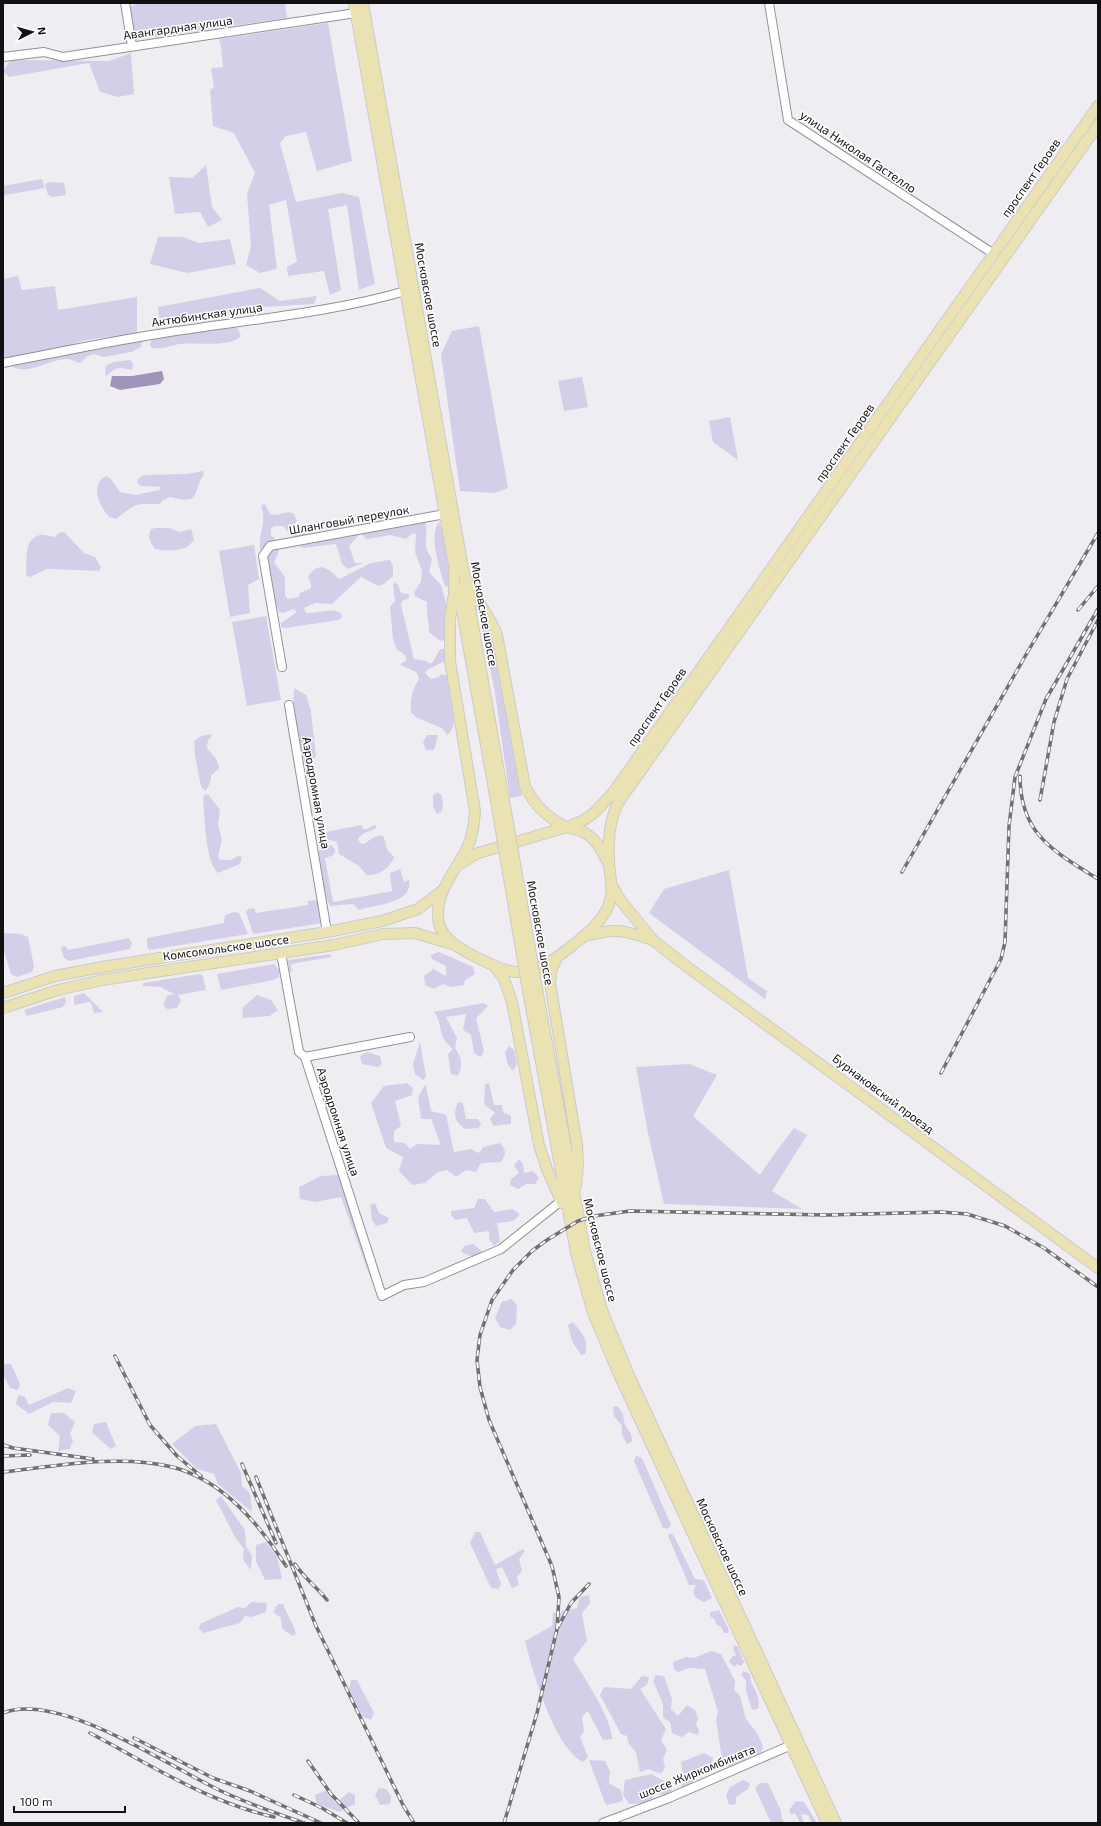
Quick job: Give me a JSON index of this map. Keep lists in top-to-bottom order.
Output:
{
  "streets": {
    "main road": [
      "проспект Героев",
      "Московское шоссе",
      "Комсомольское шоссе",
      "Бурнаковский проезд"
    ],
    "street": [
      "Авангардная улица",
      "улица Николая Гастелло",
      "Актюбинская улица",
      "Шланговый переулок",
      "Аэродромная улица",
      "шоссе Жиркомбината"
    ]
  },
  "crossings": [
    ["Авангардная улица", "Московское шоссе"],
    ["улица Николая Гастелло", "проспект Героев"],
    ["Московское шоссе", "Актюбинская улица"],
    ["Московское шоссе", "Шланговый переулок"],
    ["Московское шоссе", "шоссе Жиркомбината"],
    ["Аэродромная улица", "Комсомольское шоссе"]
  ],
  "scale_bar": "100 m",
  "north": "right"
}
